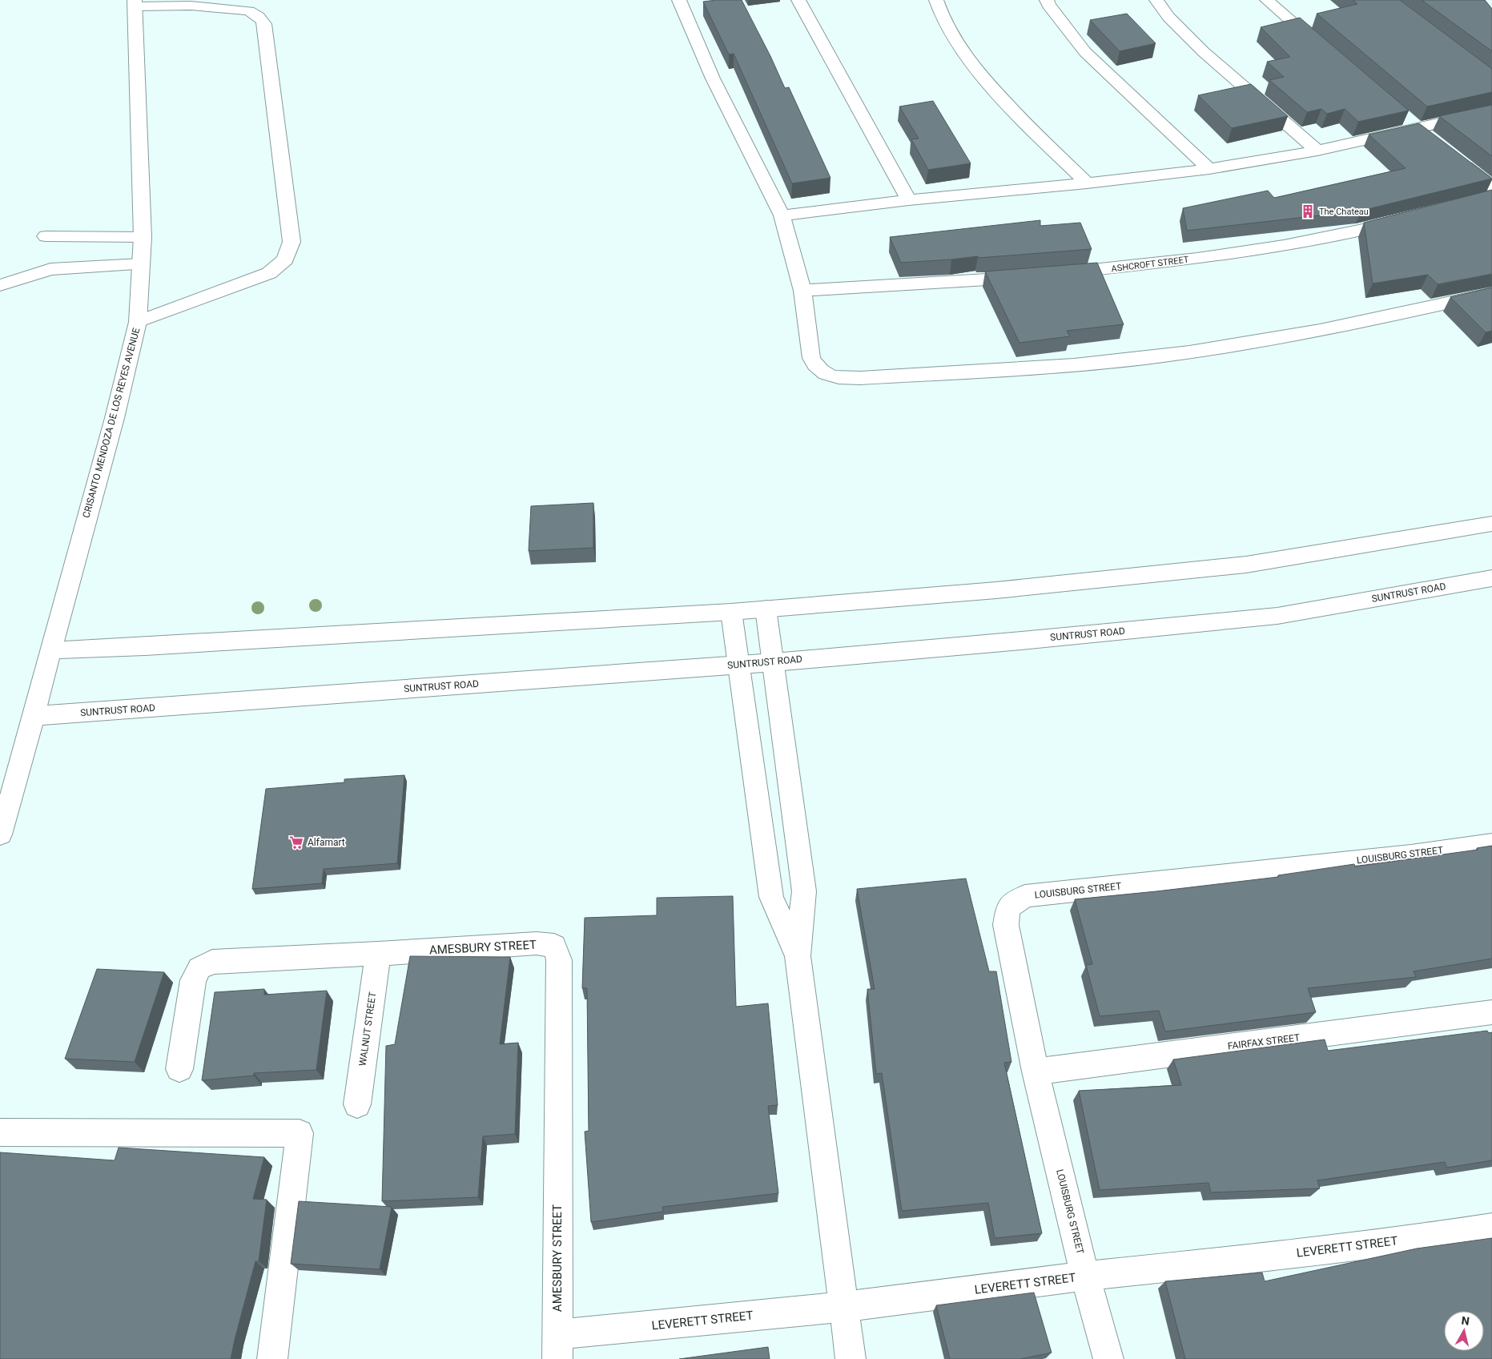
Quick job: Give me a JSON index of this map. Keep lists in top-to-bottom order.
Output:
{
  "streets": {
    "street": [
      "ASHCROFT STREET",
      "CRISANTO MENDOZA DE LOS REYES AVENUE",
      "SUNTRUST ROAD",
      "LOUISBURG STREET",
      "AMESBURY STREET",
      "WALNUT STREET",
      "FAIRFAX STREET",
      "LEVERETT STREET"
    ]
  },
  "crossings": [
    ["CRISANTO MENDOZA DE LOS REYES AVENUE", "SUNTRUST ROAD"],
    ["LOUISBURG STREET", "FAIRFAX STREET"],
    ["LOUISBURG STREET", "LEVERETT STREET"],
    ["AMESBURY STREET", "WALNUT STREET"],
    ["AMESBURY STREET", "LEVERETT STREET"]
  ],
  "places": {
    "building": ["The Chateau"],
    "supermarket": ["Alfamart"]
  },
  "north": "top"
}
